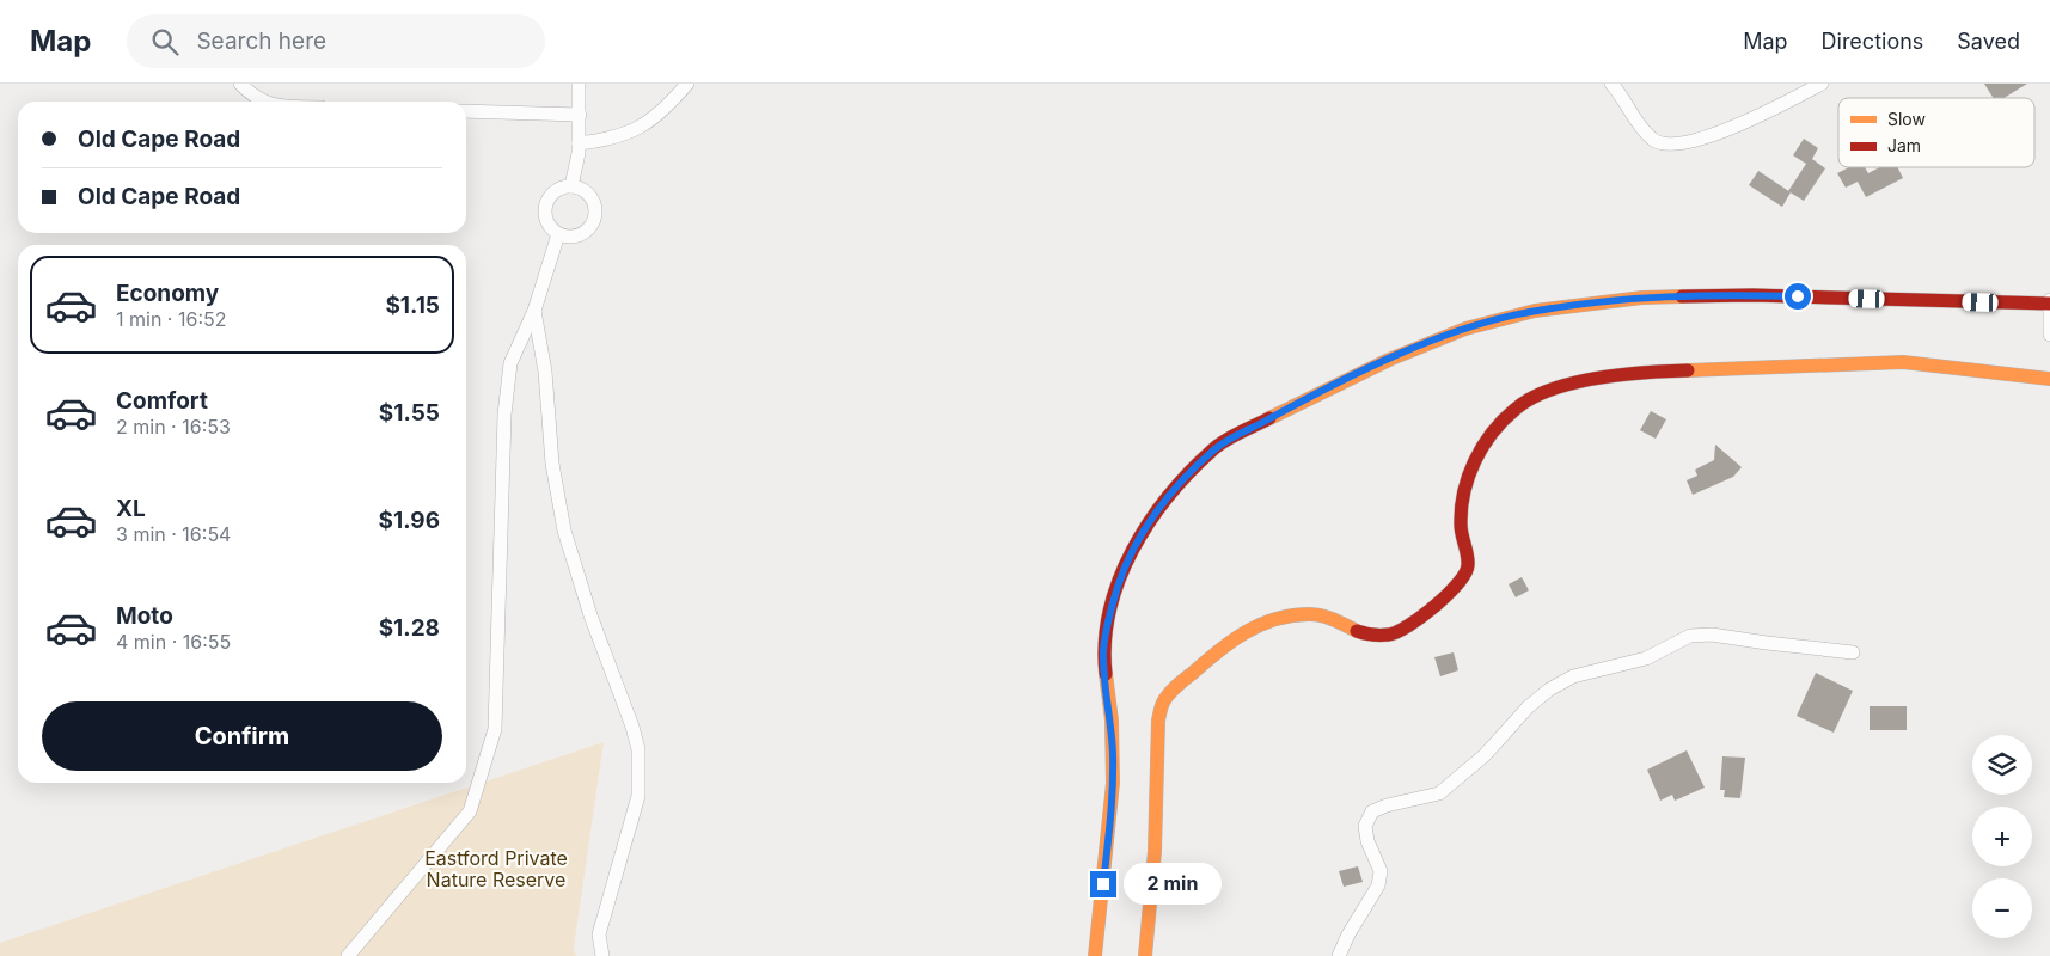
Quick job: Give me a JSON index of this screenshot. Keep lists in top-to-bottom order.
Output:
{
  "parks": ["Eastford Private Nature Reserve"],
  "legend": ["Slow", "Jam"],
  "page": {
    "header": "Map",
    "search": "Search here",
    "nav": ["Map", "Directions", "Saved"],
    "banner": ["Old Cape Road", "Old Cape Road"],
    "list": [
      {
        "name": "Economy",
        "note": "1 min · 16:52",
        "value": "$1.15"
      },
      {
        "name": "Comfort",
        "note": "2 min · 16:53",
        "value": "$1.55"
      },
      {
        "name": "XL",
        "note": "3 min · 16:54",
        "value": "$1.96"
      },
      {
        "name": "Moto",
        "note": "4 min · 16:55",
        "value": "$1.28"
      }
    ],
    "buttons": "Confirm",
    "map_buttons": ["+", "−"],
    "bubble": "2 min"
  }
}
